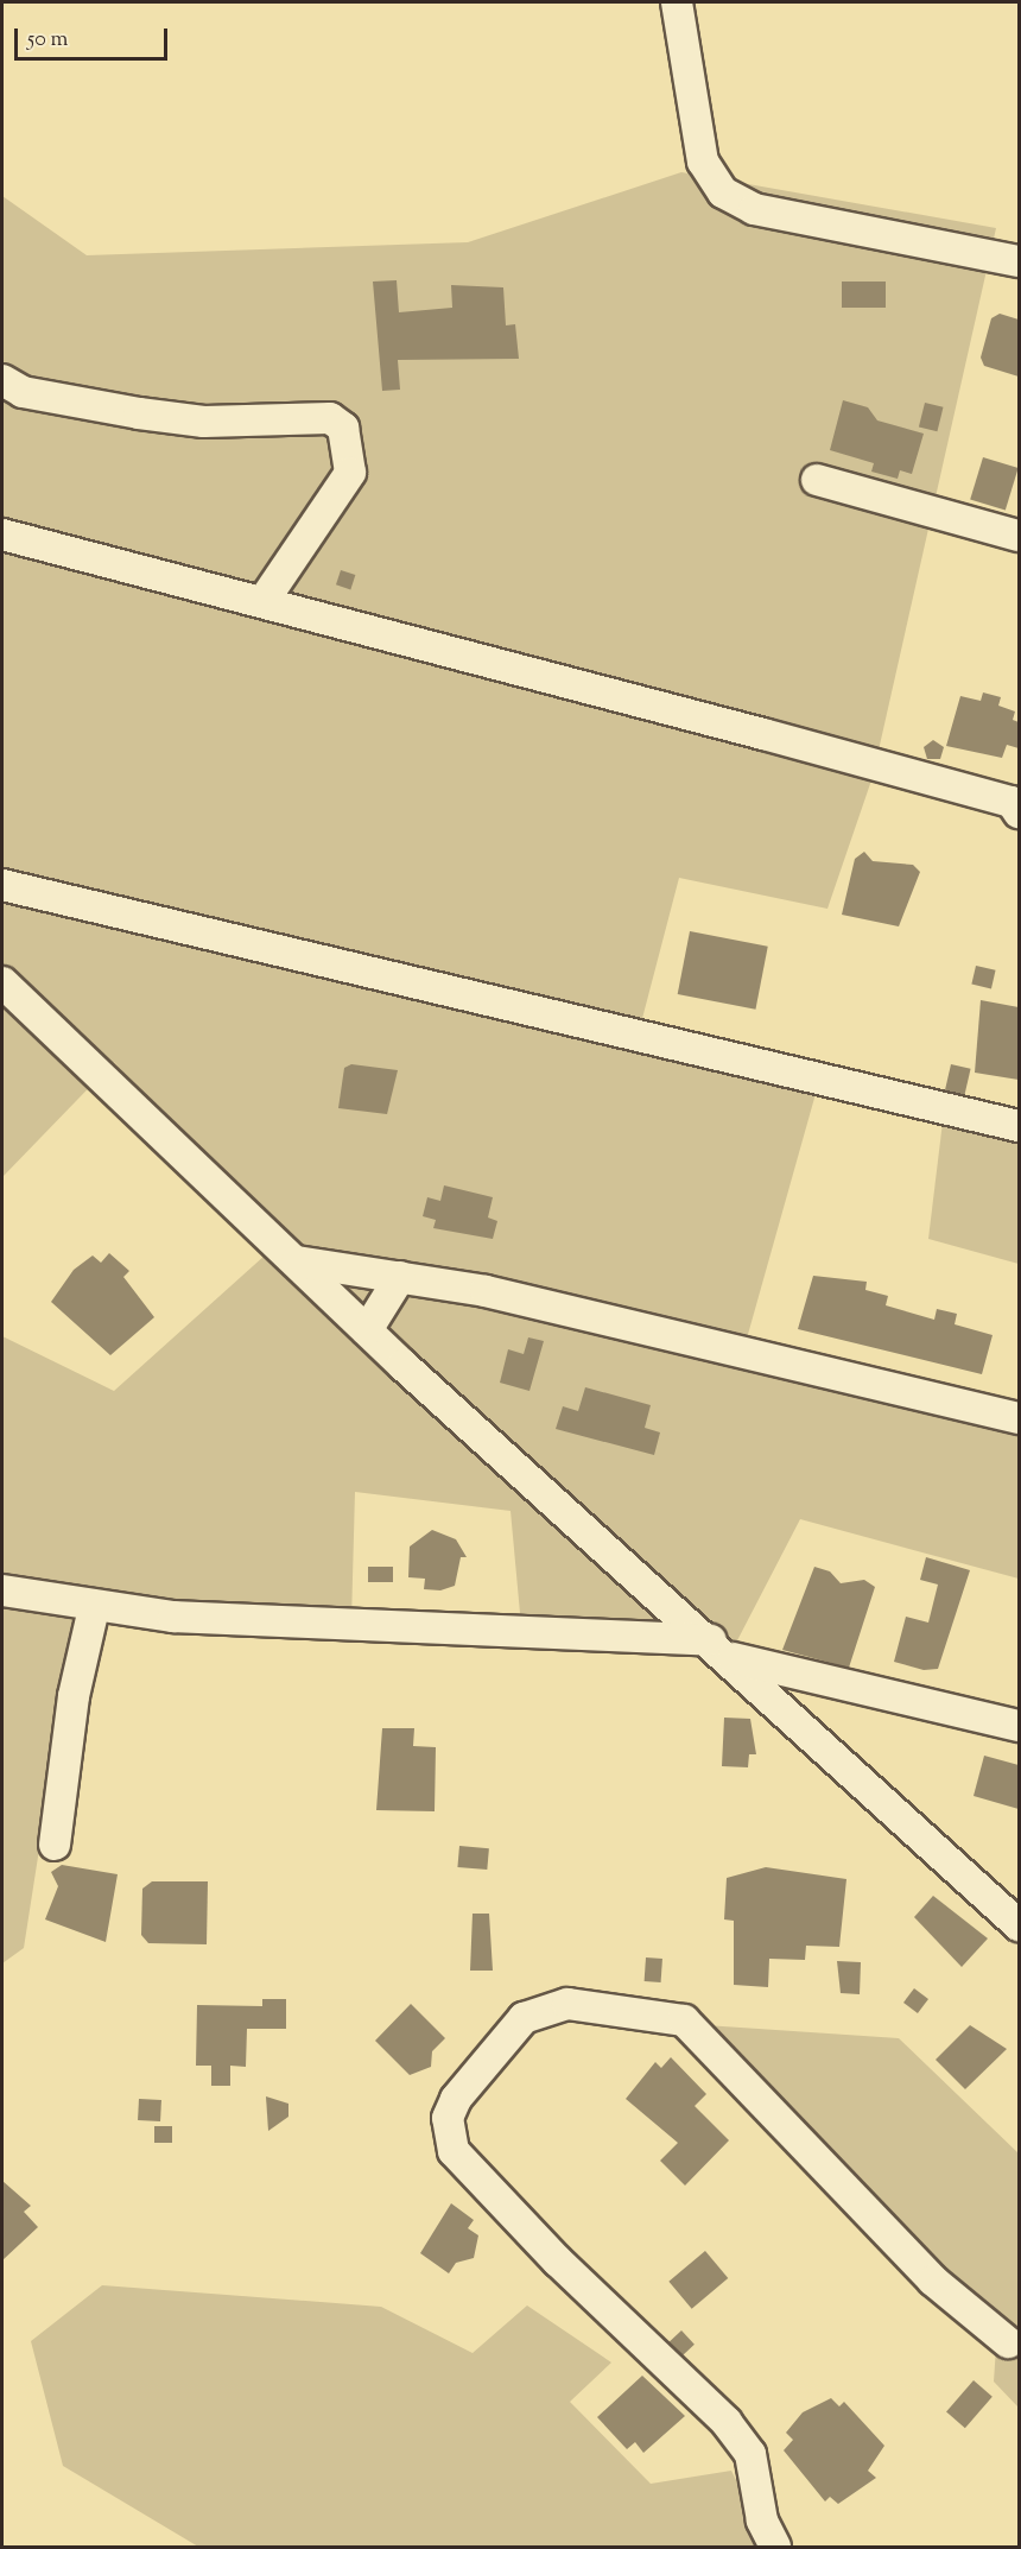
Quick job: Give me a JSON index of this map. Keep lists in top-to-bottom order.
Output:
{
  "scale_bar": "50 m"
}
